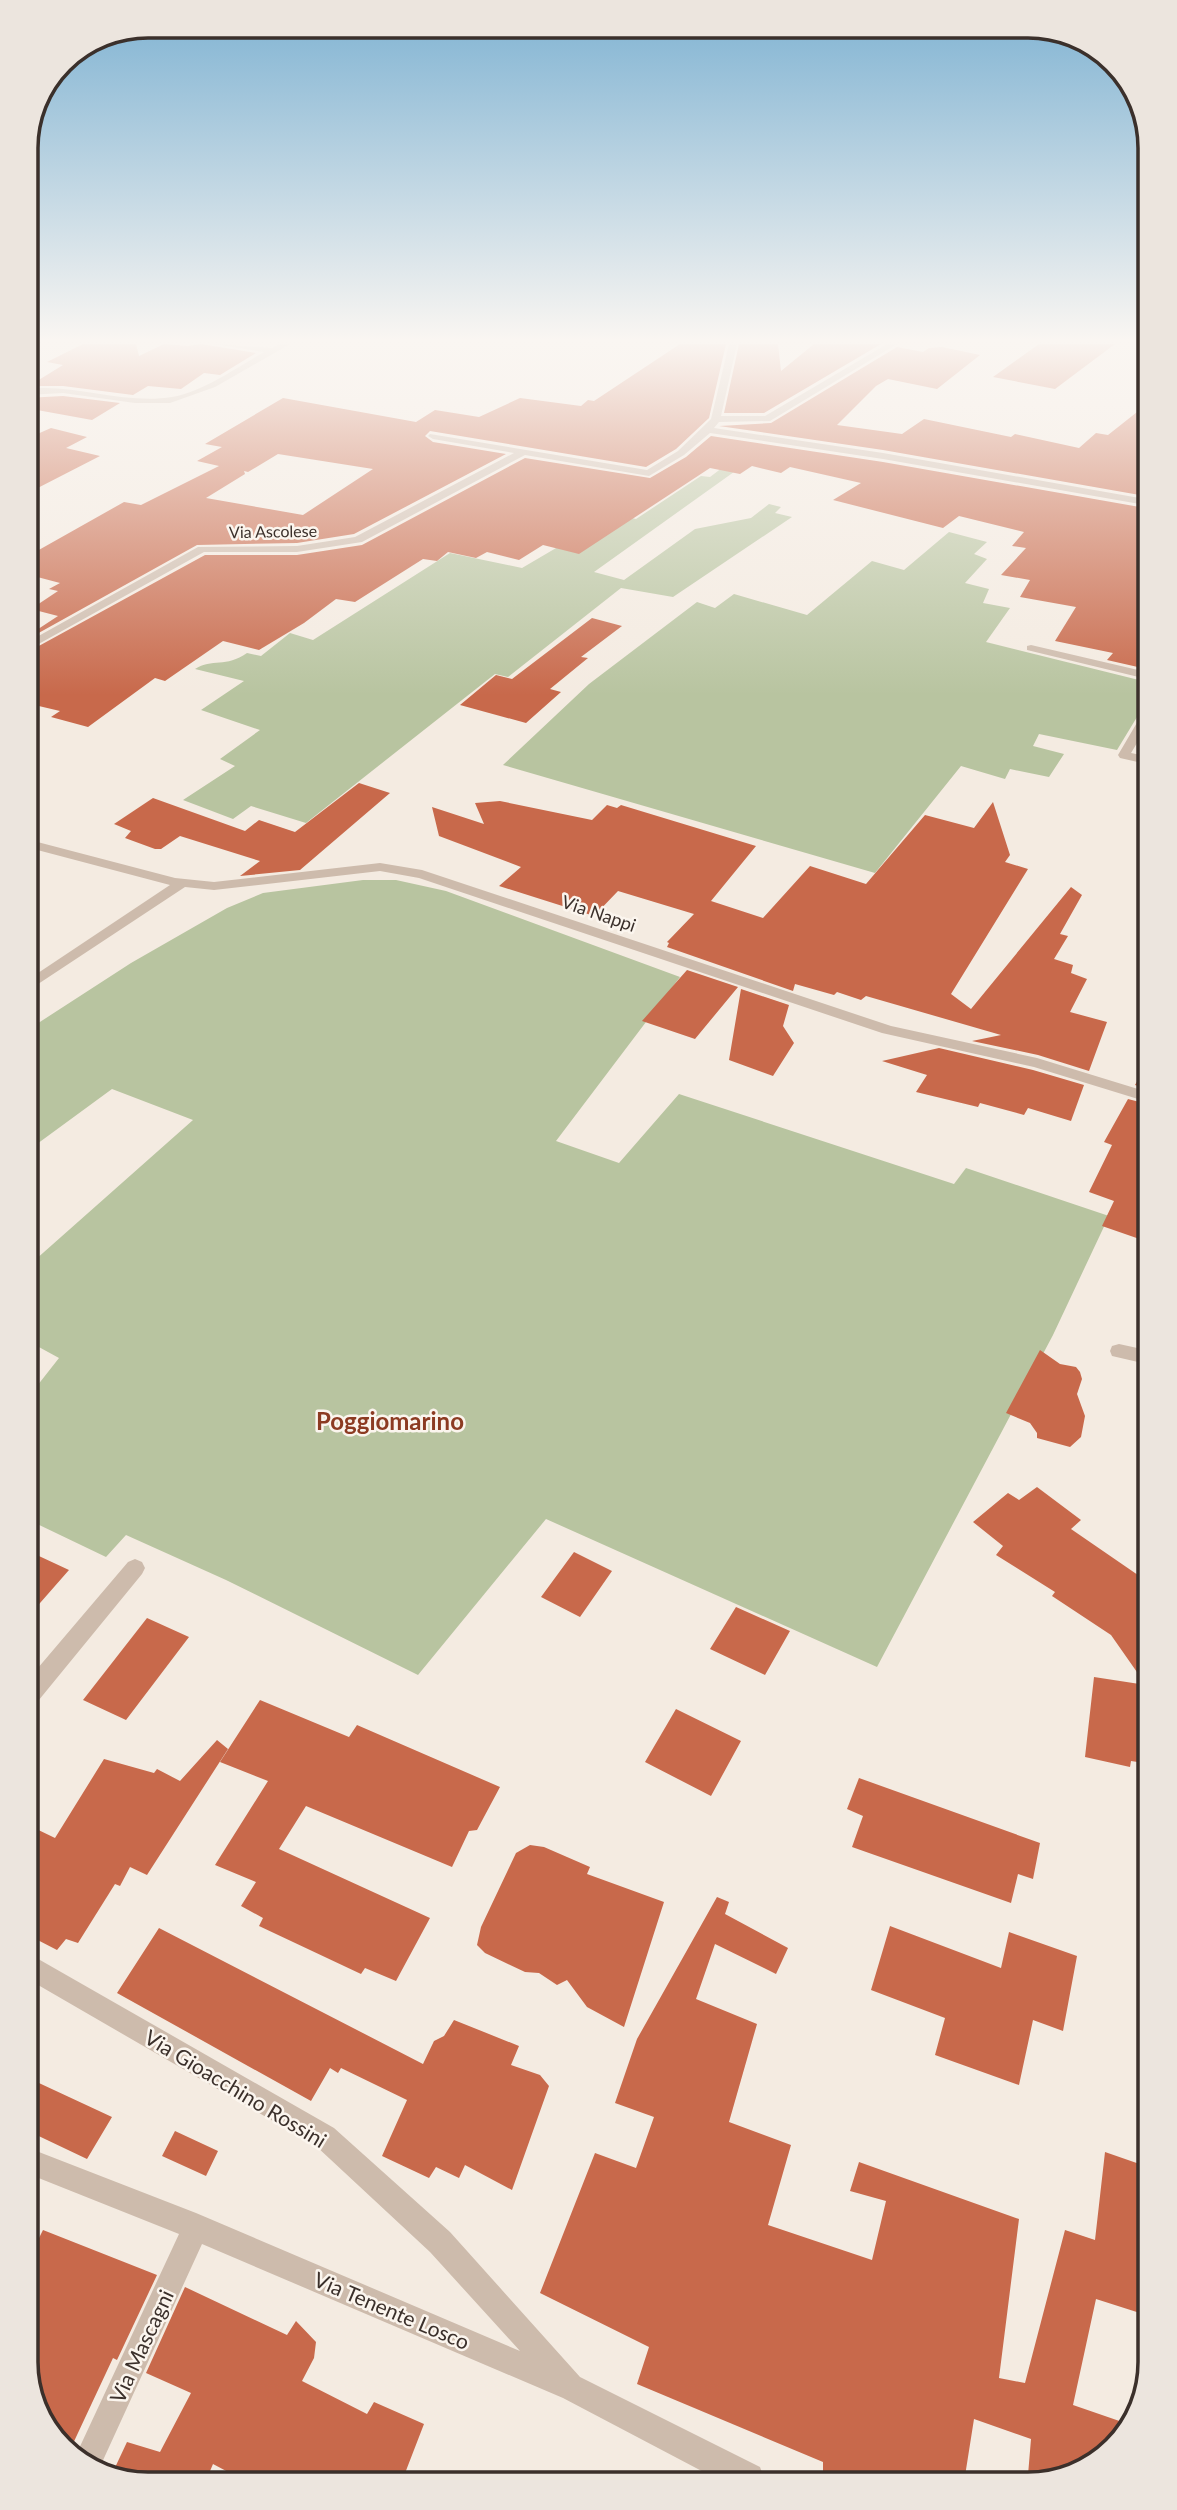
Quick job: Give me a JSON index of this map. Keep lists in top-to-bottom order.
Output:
{
  "streets": {
    "street": [
      "Via Ascolese",
      "Via Nappi",
      "Via Gioacchino Rossini",
      "Via Tenente Losco",
      "Via Mascagni"
    ]
  },
  "crossings": [
    ["Via Gioacchino Rossini", "Via Tenente Losco"],
    ["Via Tenente Losco", "Via Mascagni"]
  ],
  "districts": ["Poggiomarino"]
}
